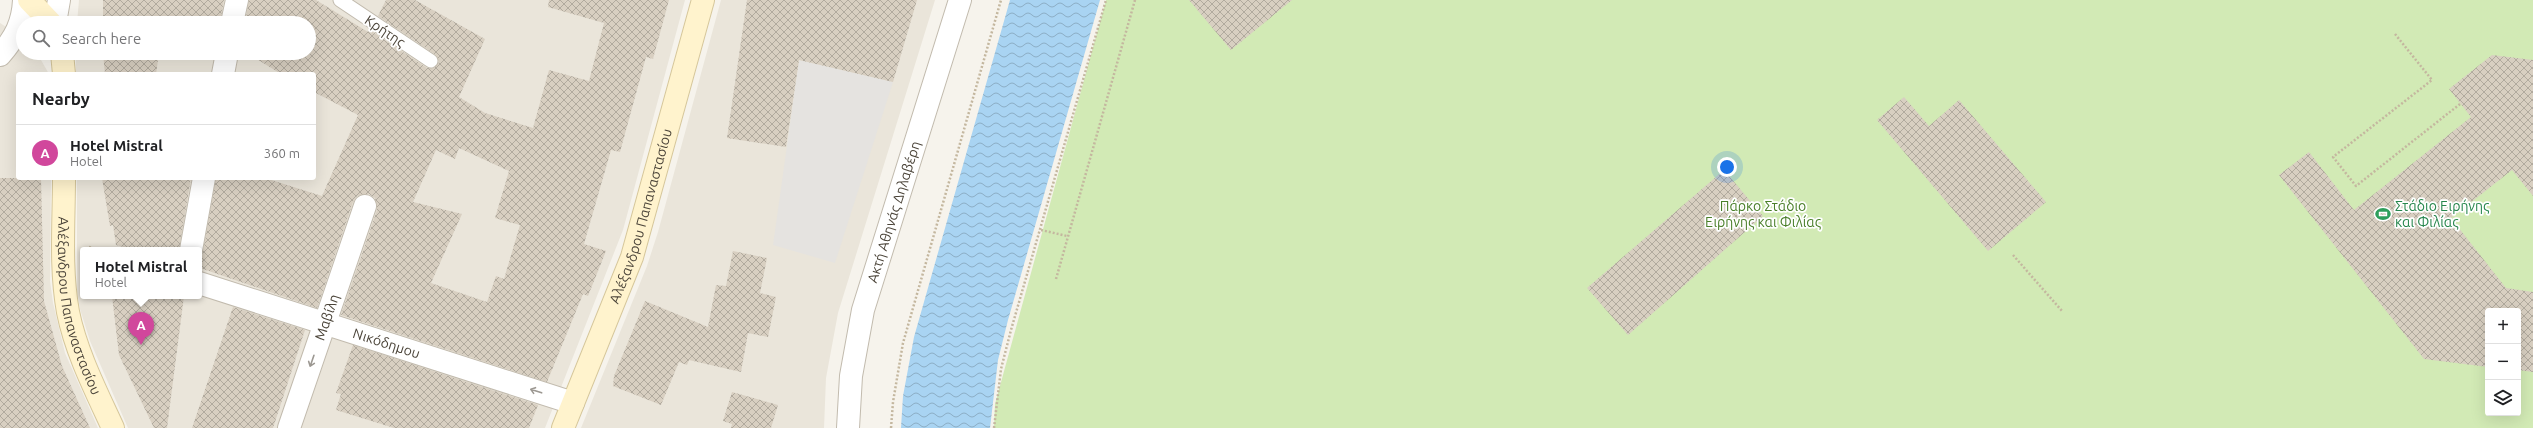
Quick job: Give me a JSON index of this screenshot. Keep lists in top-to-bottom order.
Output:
{
  "streets": {
    "main road": ["Αλέξανδρου Παπαναστασίου"],
    "street": ["Ακτή Αθηνάς Δηλαβέρη", "Μαβίλη", "Νικόδημου"],
    "lane": ["Κρήτης"]
  },
  "crossings": [
    ["Αλέξανδρου Παπαναστασίου", "Νικόδημου"],
    ["Μαβίλη", "Νικόδημου"]
  ],
  "one_way": ["Μαβίλη", "Νικόδημου"],
  "parks": ["Πάρκο Στάδιο Ειρήνης και Φιλίας"],
  "places": {
    "sports": ["Στάδιο Ειρήνης και Φιλίας"]
  },
  "page": {
    "search": "Search here",
    "heading": "Nearby",
    "list": [
      {
        "mark": "A",
        "name": "Hotel Mistral",
        "note": "Hotel",
        "value": "360 m"
      }
    ],
    "popup": ["Hotel Mistral", "Hotel"],
    "map_buttons": ["+", "−"],
    "pins": "A"
  }
}
